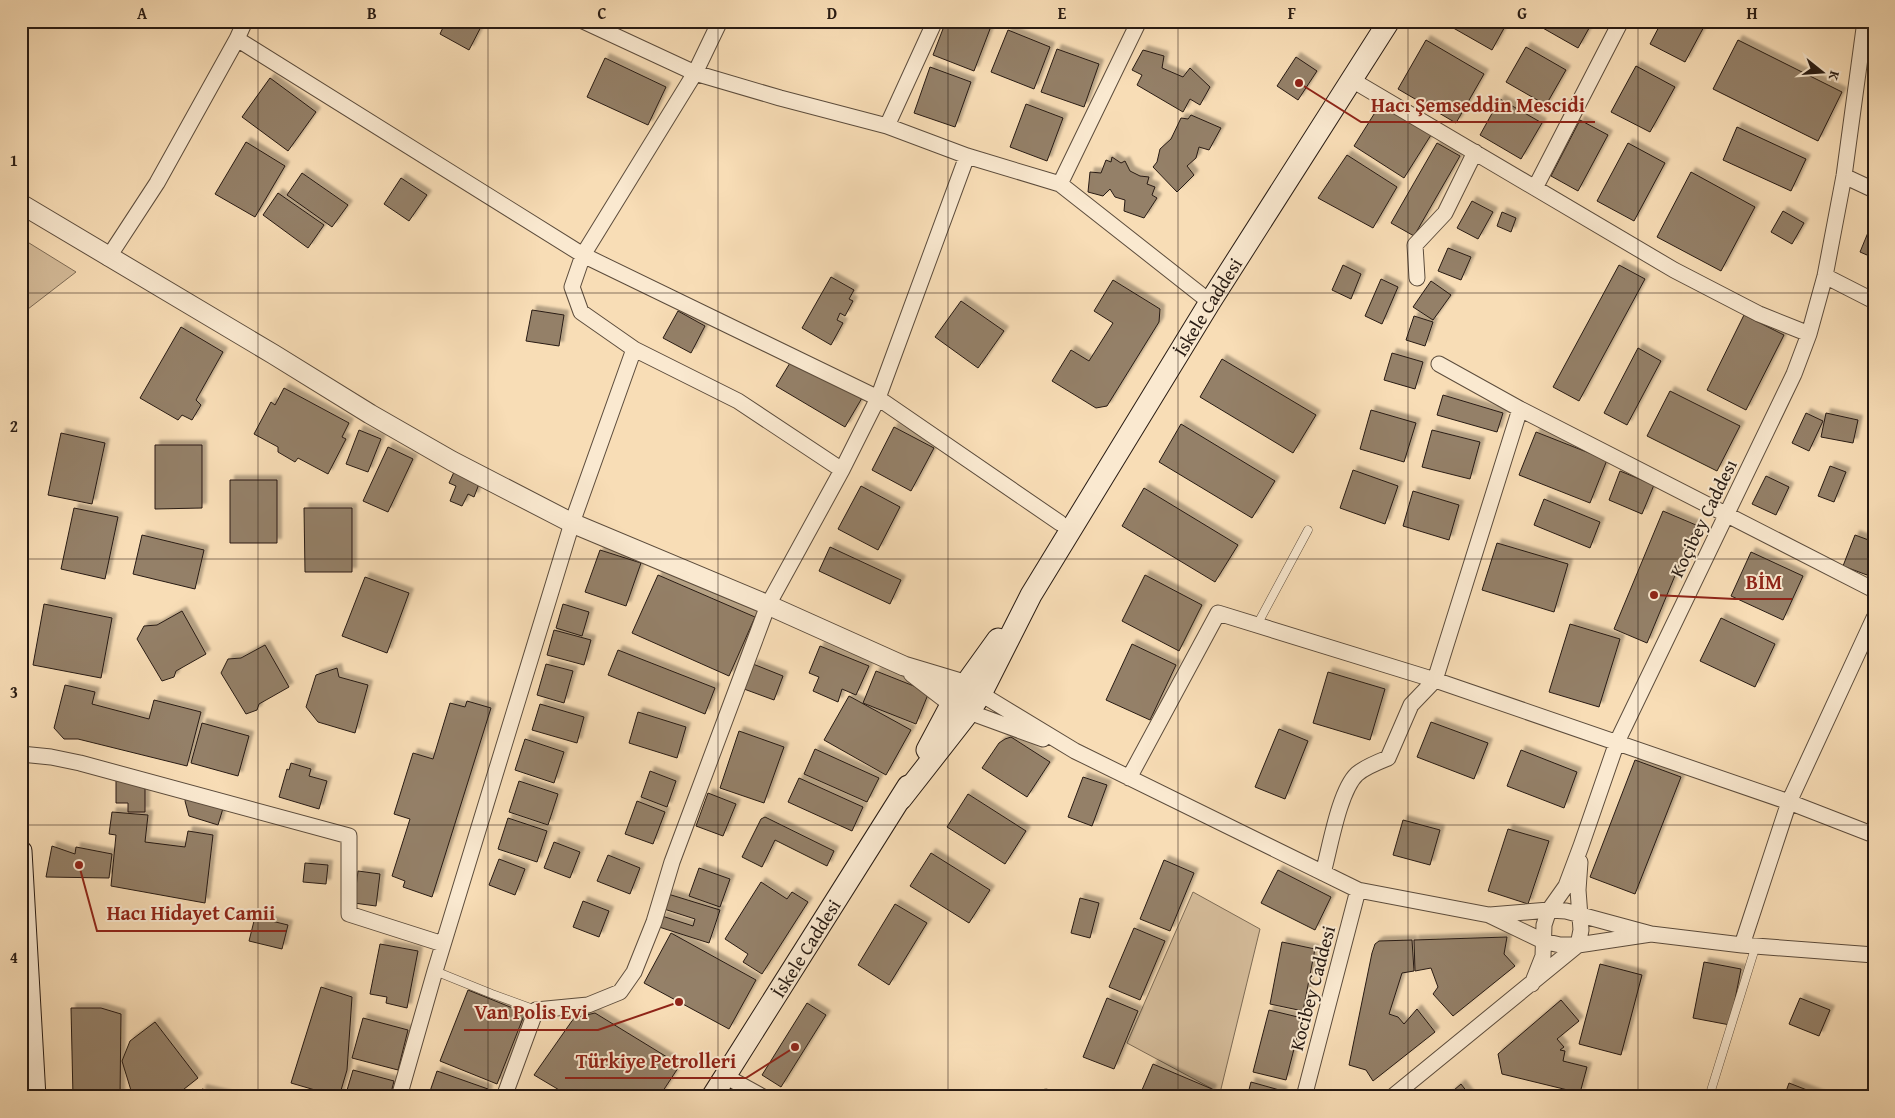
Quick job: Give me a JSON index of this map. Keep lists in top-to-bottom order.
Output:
{
  "streets": {
    "main road": ["İskele Caddesi"],
    "street": ["Koçibey Caddesı", "Kocibey Caddesi"]
  },
  "places": [
    "Hacı Şemseddin Mescidi",
    "BİM",
    "Hacı Hidayet Camii",
    "Van Polis Evi",
    "Türkiye Petrolleri"
  ],
  "north": "right",
  "grid": {
    "columns": [
      "A",
      "B",
      "C",
      "D",
      "E",
      "F",
      "G",
      "H"
    ],
    "rows": [
      "1",
      "2",
      "3",
      "4"
    ]
  }
}
